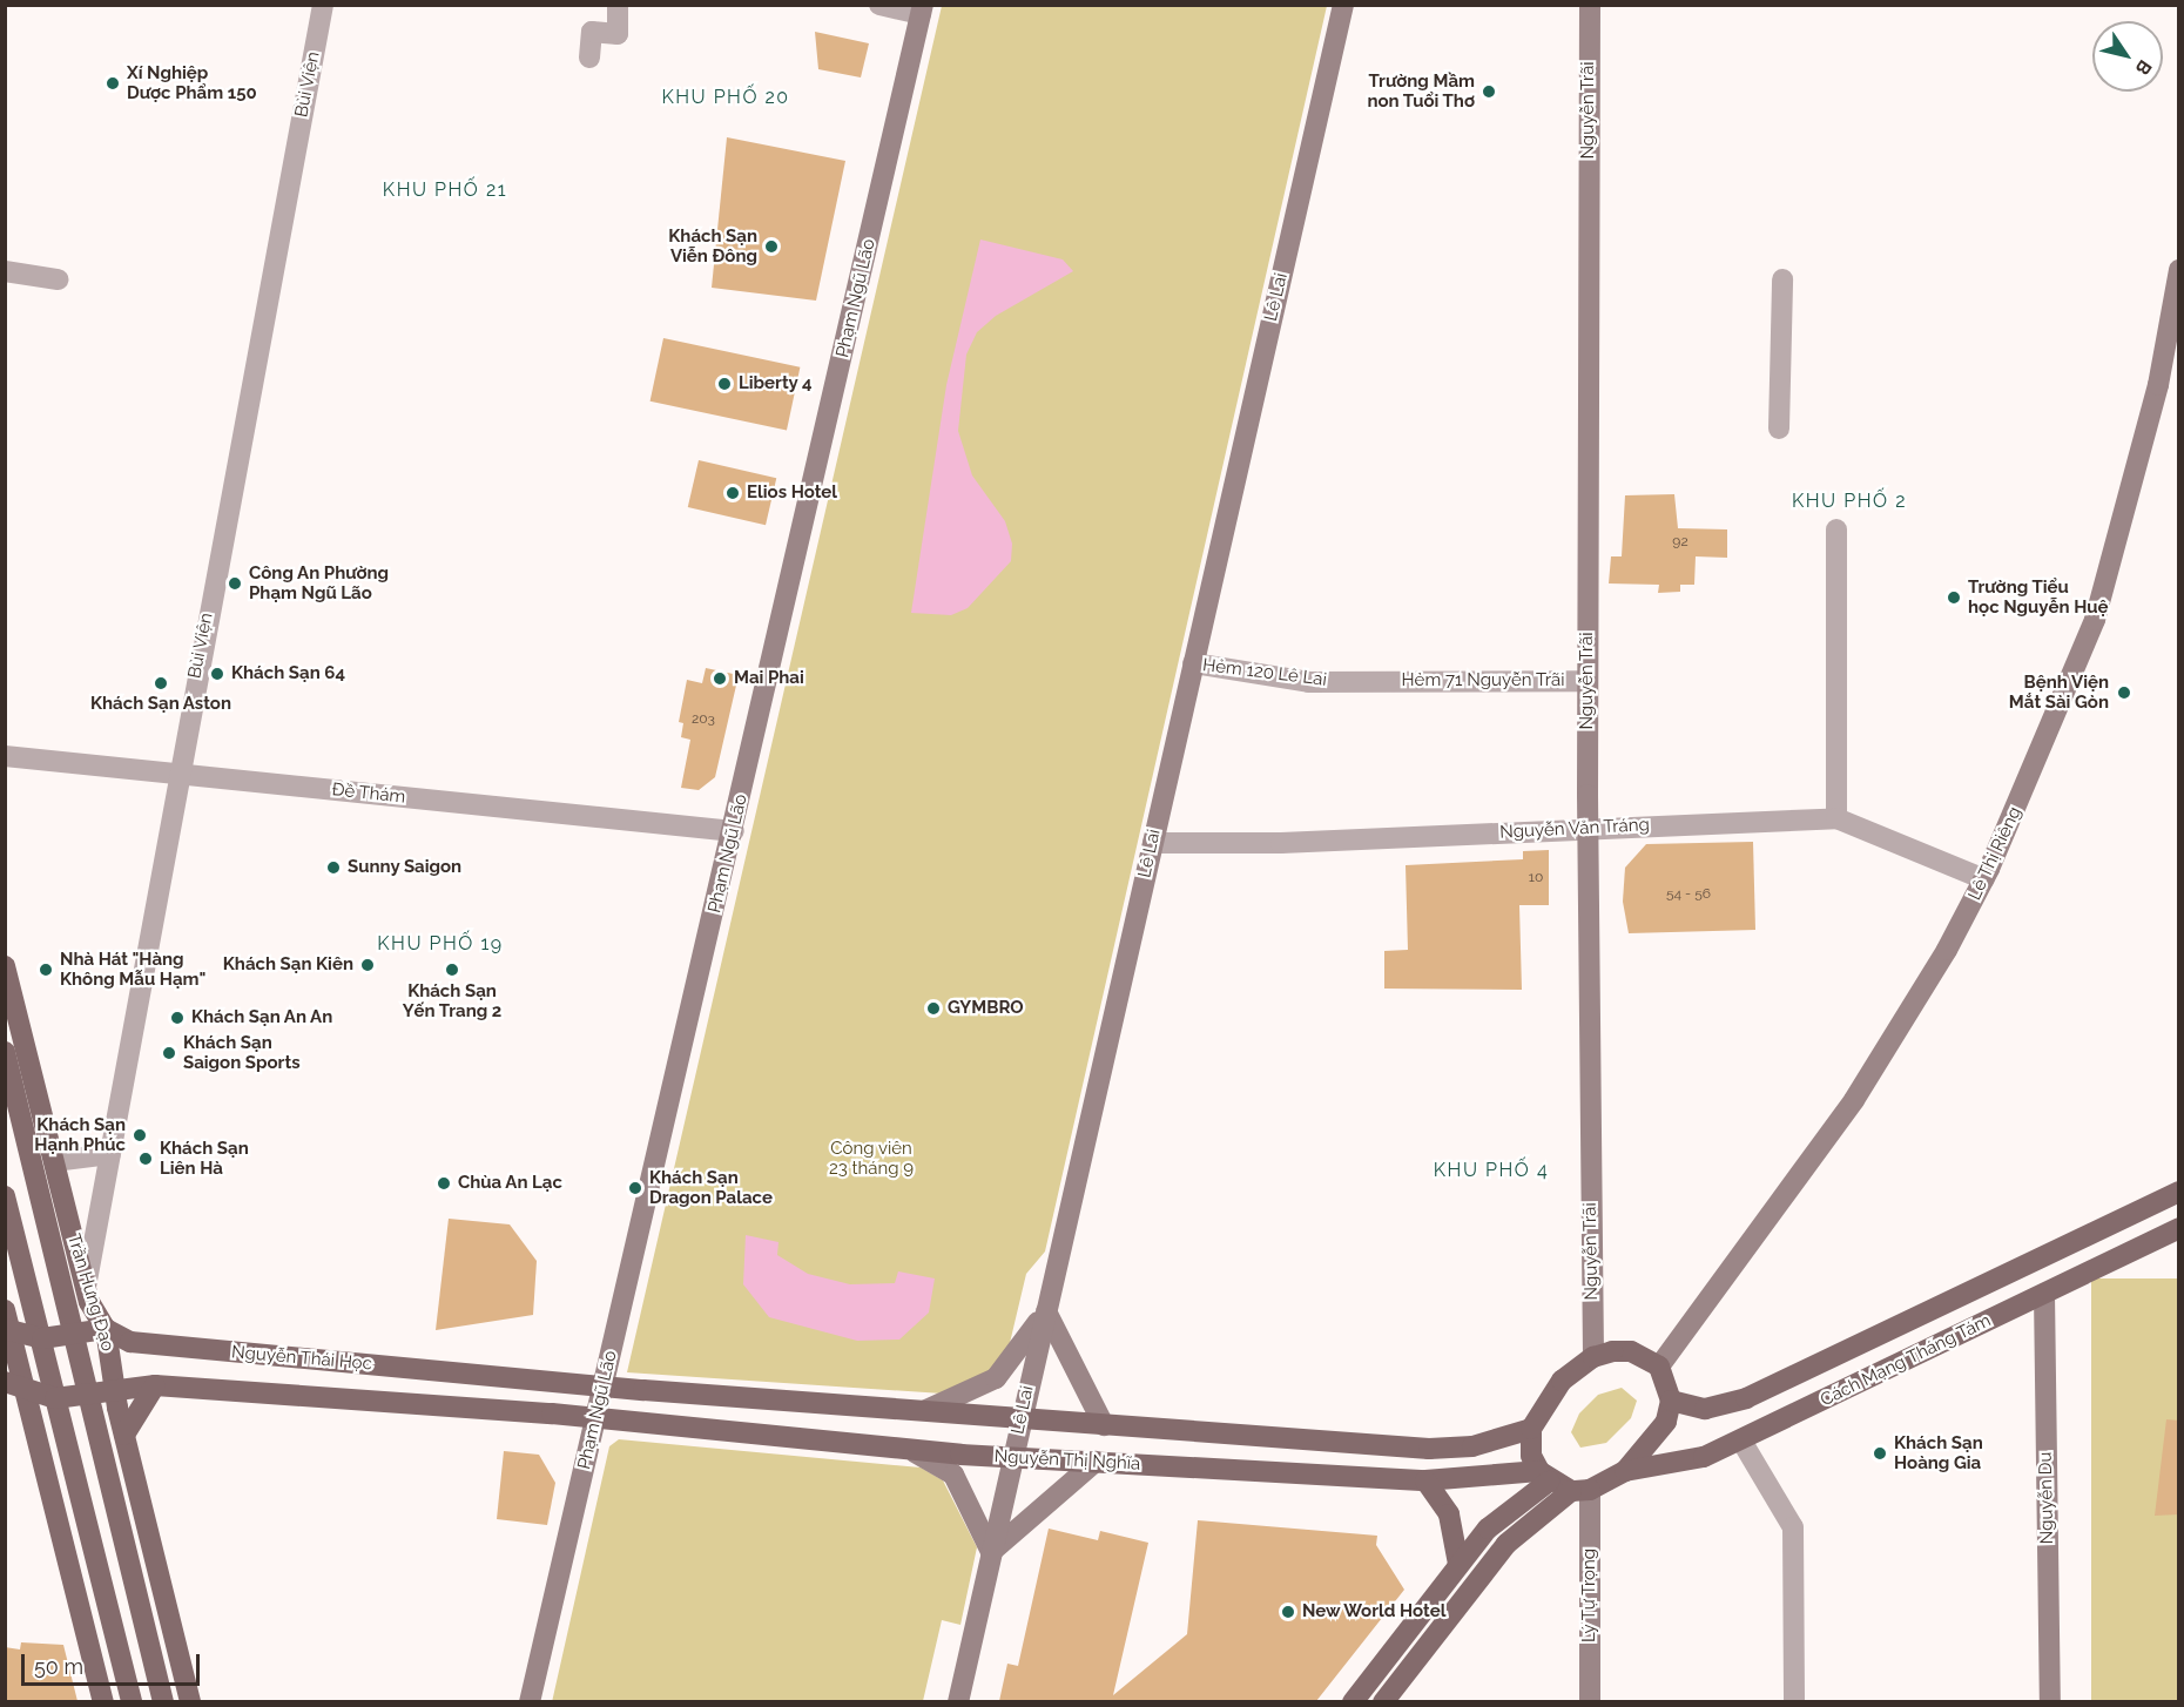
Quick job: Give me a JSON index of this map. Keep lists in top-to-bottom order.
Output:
{
  "streets": {
    "main road": [
      "Nguyễn Trãi",
      "Lê Lai",
      "Phạm Ngũ Lão",
      "Lê Thị Riêng",
      "Trần Hưng Đạo",
      "Nguyễn Thái Học",
      "Cách Mạng Tháng Tám",
      "Nguyễn Thị Nghĩa",
      "Nguyễn Du",
      "Lý Tự Trọng"
    ],
    "street": [
      "Bùi Viện",
      "Hẻm 120 Lê Lai",
      "Hẻm 71 Nguyễn Trãi",
      "Ðề Thám",
      "Nguyễn Văn Tráng"
    ]
  },
  "crossings": [
    ["Bùi Viện", "Ðề Thám"],
    ["Bùi Viện", "Trần Hưng Đạo"],
    ["Nguyễn Trãi", "Hẻm 71 Nguyễn Trãi"],
    ["Nguyễn Trãi", "Nguyễn Văn Tráng"],
    ["Nguyễn Trãi", "Lê Thị Riêng"],
    ["Nguyễn Trãi", "Cách Mạng Tháng Tám"],
    ["Nguyễn Trãi", "Nguyễn Thị Nghĩa"],
    ["Nguyễn Trãi", "Lý Tự Trọng"],
    ["Lê Lai", "Hẻm 120 Lê Lai"],
    ["Lê Lai", "Nguyễn Văn Tráng"],
    ["Lê Lai", "Nguyễn Thị Nghĩa"],
    ["Phạm Ngũ Lão", "Ðề Thám"],
    ["Phạm Ngũ Lão", "Nguyễn Thái Học"],
    ["Phạm Ngũ Lão", "Nguyễn Thị Nghĩa"],
    ["Hẻm 120 Lê Lai", "Hẻm 71 Nguyễn Trãi"],
    ["Nguyễn Văn Tráng", "Lê Thị Riêng"],
    ["Lê Thị Riêng", "Cách Mạng Tháng Tám"],
    ["Lê Thị Riêng", "Nguyễn Thị Nghĩa"],
    ["Lê Thị Riêng", "Lý Tự Trọng"],
    ["Trần Hưng Đạo", "Nguyễn Thái Học"],
    ["Nguyễn Thái Học", "Nguyễn Thị Nghĩa"],
    ["Cách Mạng Tháng Tám", "Nguyễn Thị Nghĩa"],
    ["Cách Mạng Tháng Tám", "Nguyễn Du"],
    ["Cách Mạng Tháng Tám", "Lý Tự Trọng"],
    ["Nguyễn Thị Nghĩa", "Lý Tự Trọng"]
  ],
  "districts": [
    "KHU PHỐ 20",
    "KHU PHỐ 21",
    "KHU PHỐ 2",
    "KHU PHỐ 19",
    "KHU PHỐ 4"
  ],
  "parks": ["Công viên 23 tháng 9"],
  "places": [
    "Xí Nghiệp Dược Phẩm 150",
    "Trường Mầm non Tuổi Thơ",
    "Khách Sạn Viễn Đông",
    "Liberty 4",
    "Elios Hotel",
    "Công An Phường Phạm Ngũ Lão",
    "Trường Tiểu học Nguyễn Huệ",
    "Khách Sạn 64",
    "Mai Phai",
    "Khách Sạn Aston",
    "Bệnh Viện Mắt Sài Gòn",
    "Sunny Saigon",
    "Khách Sạn Kiên",
    "Nhà Hát \"Hàng Không Mẫu Hạm\"",
    "Khách Sạn Yến Trang 2",
    "GYMBRO",
    "Khách Sạn An An",
    "Khách Sạn Saigon Sports",
    "Khách Sạn Hạnh Phúc",
    "Khách Sạn Liên Hà",
    "Chùa An Lạc",
    "Khách Sạn Dragon Palace",
    "Khách Sạn Hoàng Gia",
    "New World Hotel"
  ],
  "house_numbers": [
    "92",
    "203",
    "10",
    "54 - 56"
  ],
  "scale_bar": "50 m",
  "north": "bottom right"
}
